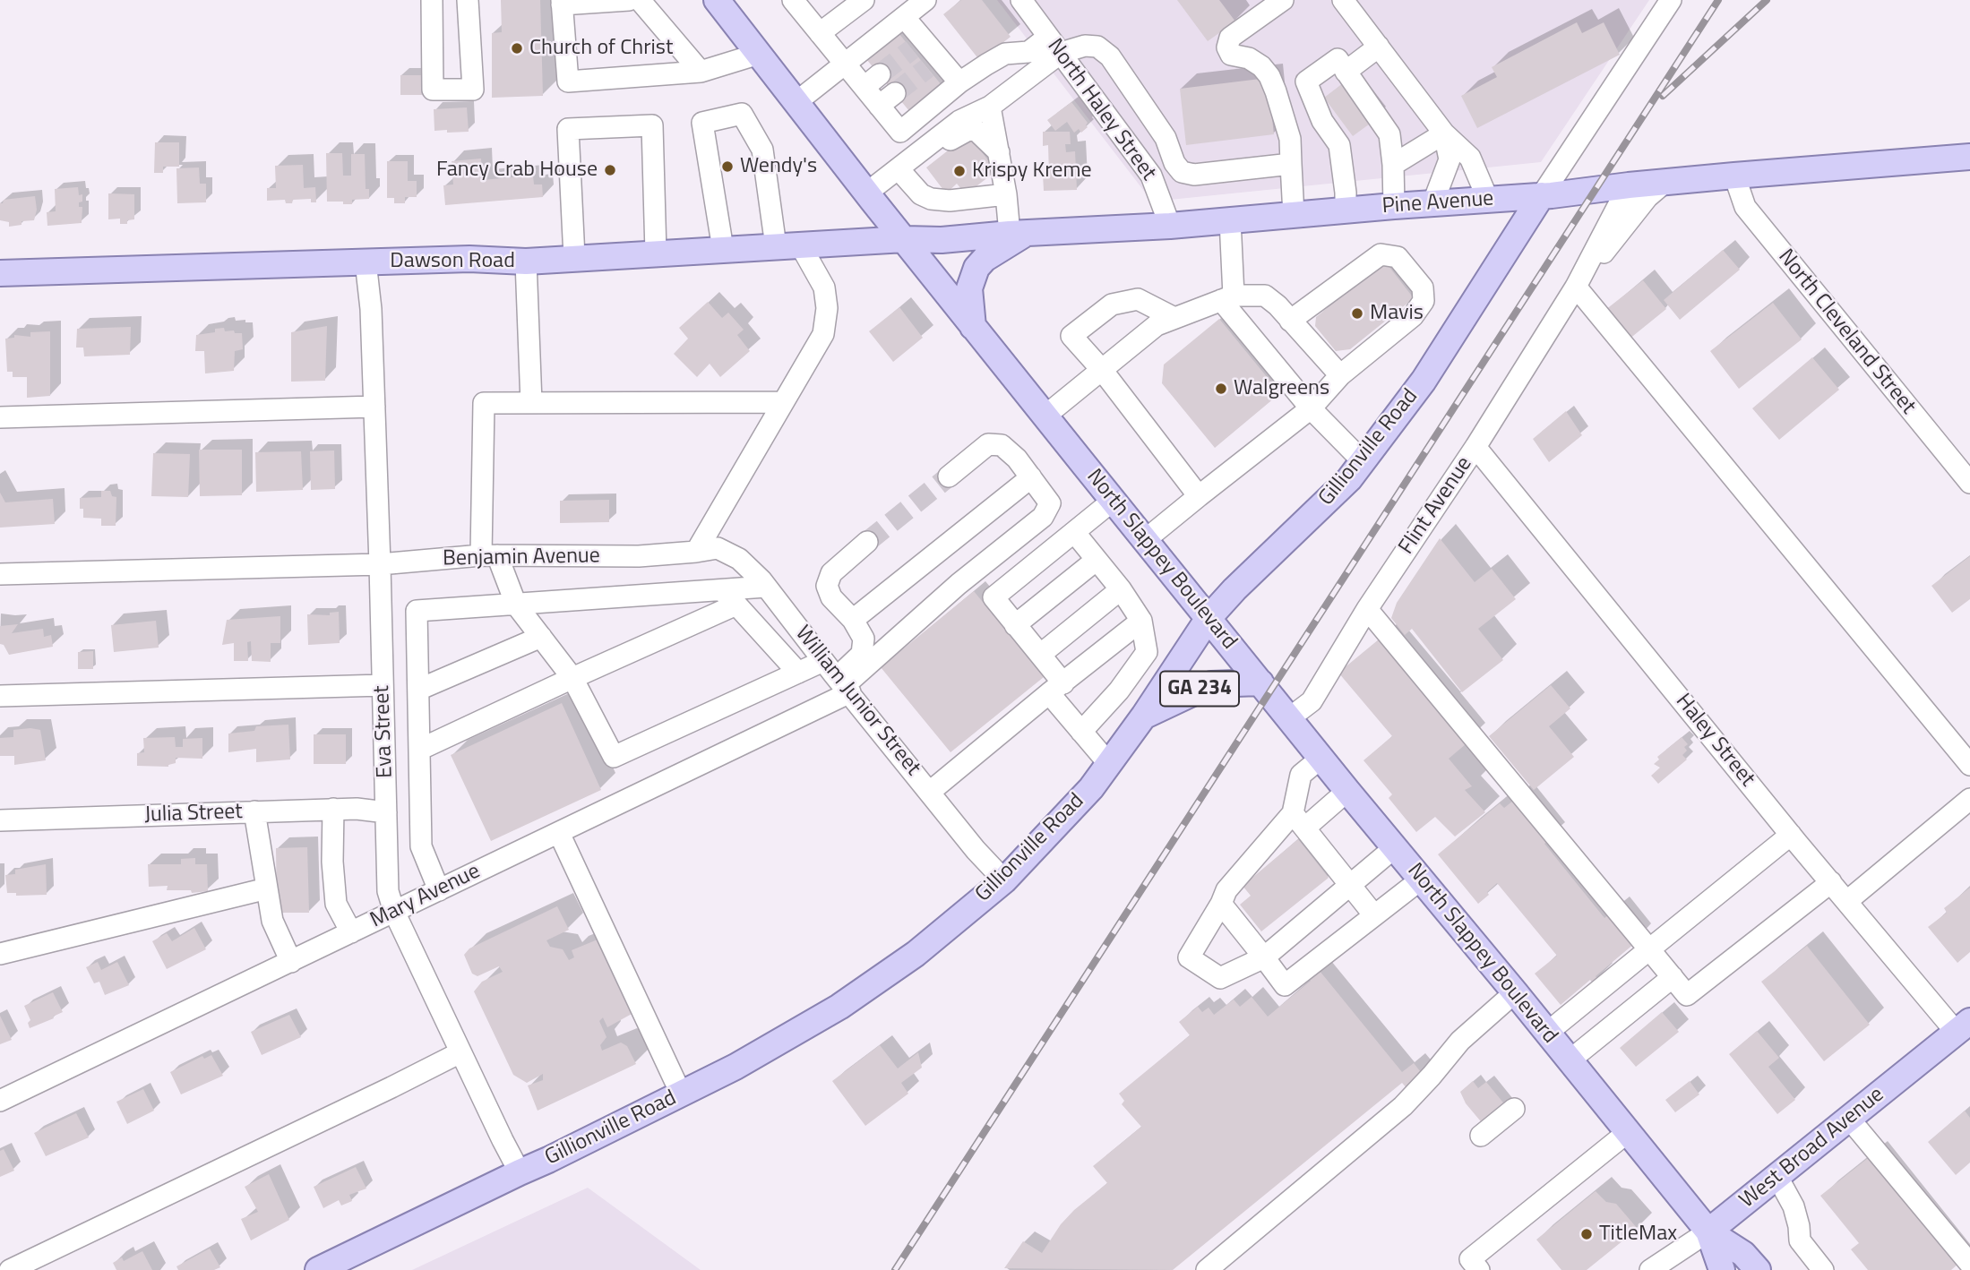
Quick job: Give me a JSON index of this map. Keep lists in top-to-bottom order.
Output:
{
  "streets": {
    "main road": [
      "Pine Avenue",
      "Dawson Road",
      "Gillionville Road",
      "North Slappey Boulevard",
      "GA 234",
      "West Broad Avenue"
    ],
    "street": [
      "North Haley Street",
      "North Cleveland Street",
      "Flint Avenue",
      "Benjamin Avenue",
      "William Junior Street",
      "Eva Street",
      "Haley Street",
      "Julia Street",
      "Mary Avenue"
    ]
  },
  "crossings": [
    ["North Haley Street", "Pine Avenue"],
    ["Pine Avenue", "Dawson Road"],
    ["Pine Avenue", "North Cleveland Street"],
    ["Pine Avenue", "Gillionville Road"],
    ["Pine Avenue", "Flint Avenue"],
    ["Pine Avenue", "North Slappey Boulevard"],
    ["Dawson Road", "North Slappey Boulevard"],
    ["Dawson Road", "Eva Street"],
    ["Gillionville Road", "North Slappey Boulevard"],
    ["Gillionville Road", "GA 234"],
    ["Gillionville Road", "William Junior Street"],
    ["Gillionville Road", "Eva Street"],
    ["Flint Avenue", "North Slappey Boulevard"],
    ["Flint Avenue", "Haley Street"],
    ["Benjamin Avenue", "William Junior Street"],
    ["Benjamin Avenue", "Eva Street"],
    ["North Slappey Boulevard", "GA 234"],
    ["North Slappey Boulevard", "West Broad Avenue"],
    ["William Junior Street", "Mary Avenue"],
    ["Eva Street", "Julia Street"],
    ["Eva Street", "Mary Avenue"],
    ["Haley Street", "West Broad Avenue"]
  ],
  "places": [
    "Church of Christ",
    "Wendy's",
    "Fancy Crab House",
    "Krispy Kreme",
    "Mavis",
    "Walgreens",
    "TitleMax"
  ]
}
